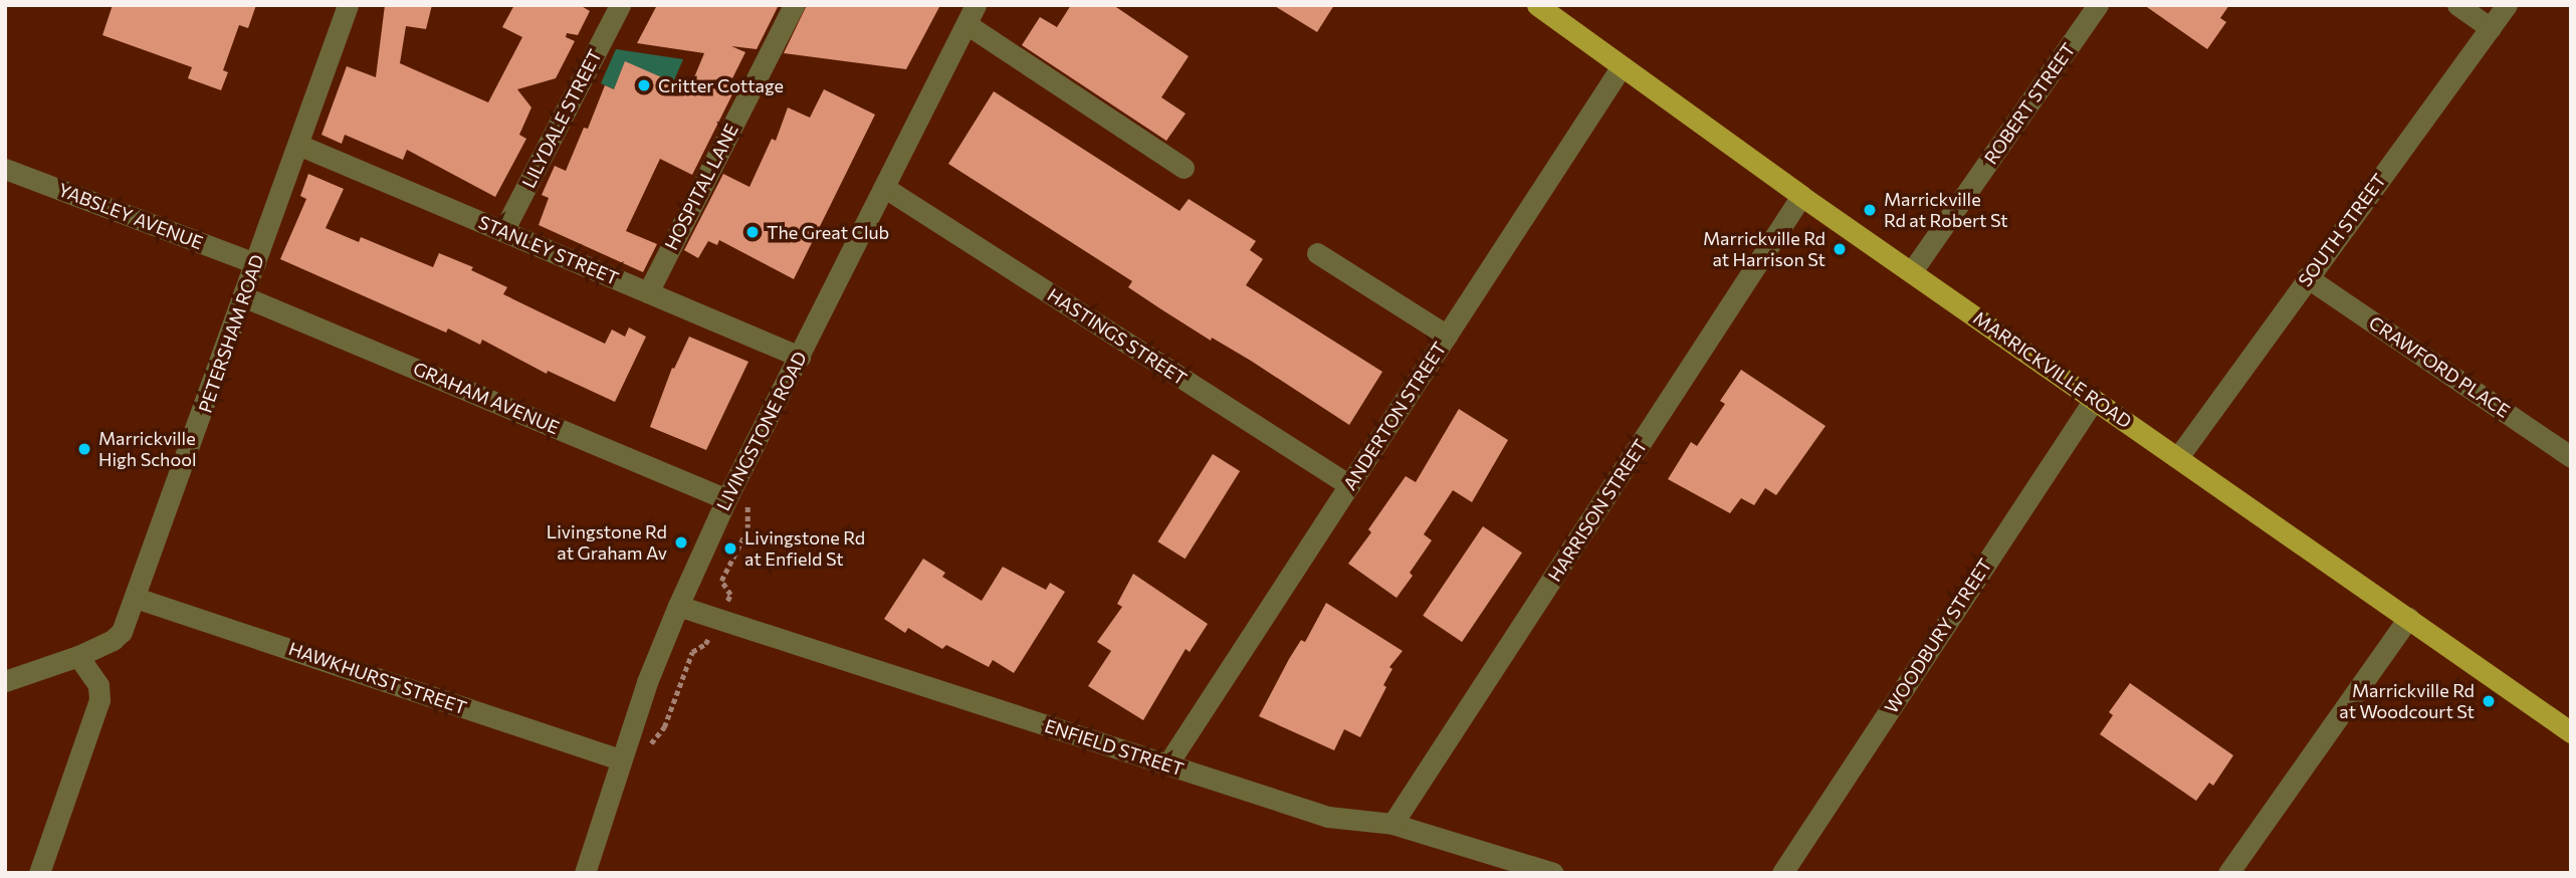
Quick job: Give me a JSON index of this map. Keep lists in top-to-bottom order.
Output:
{
  "streets": {
    "main road": ["MARRICKVILLE ROAD"],
    "street": [
      "ROBERT STREET",
      "LILYDALE STREET",
      "HOSPITAL LANE",
      "YABSLEY AVENUE",
      "SOUTH STREET",
      "STANLEY STREET",
      "PETERSHAM ROAD",
      "HASTINGS STREET",
      "CRAWFORD PLACE",
      "GRAHAM AVENUE",
      "ANDERTON STREET",
      "LIVINGSTONE ROAD",
      "HARRISON STREET",
      "WOODBURY STREET",
      "HAWKHURST STREET",
      "ENFIELD STREET"
    ]
  },
  "crossings": [
    ["ROBERT STREET", "MARRICKVILLE ROAD"],
    ["LILYDALE STREET", "STANLEY STREET"],
    ["HOSPITAL LANE", "STANLEY STREET"],
    ["YABSLEY AVENUE", "PETERSHAM ROAD"],
    ["SOUTH STREET", "CRAWFORD PLACE"],
    ["SOUTH STREET", "MARRICKVILLE ROAD"],
    ["STANLEY STREET", "PETERSHAM ROAD"],
    ["STANLEY STREET", "LIVINGSTONE ROAD"],
    ["PETERSHAM ROAD", "GRAHAM AVENUE"],
    ["PETERSHAM ROAD", "HAWKHURST STREET"],
    ["HASTINGS STREET", "ANDERTON STREET"],
    ["HASTINGS STREET", "LIVINGSTONE ROAD"],
    ["MARRICKVILLE ROAD", "ANDERTON STREET"],
    ["MARRICKVILLE ROAD", "HARRISON STREET"],
    ["MARRICKVILLE ROAD", "WOODBURY STREET"],
    ["GRAHAM AVENUE", "LIVINGSTONE ROAD"],
    ["ANDERTON STREET", "ENFIELD STREET"],
    ["LIVINGSTONE ROAD", "HAWKHURST STREET"],
    ["LIVINGSTONE ROAD", "ENFIELD STREET"],
    ["HARRISON STREET", "ENFIELD STREET"]
  ],
  "places": [
    "Critter Cottage",
    "Marrickville Rd at Robert St",
    "The Great Club",
    "Marrickville Rd at Harrison St",
    "Marrickville High School",
    "Livingstone Rd at Graham Av",
    "Livingstone Rd at Enfield St",
    "Marrickville Rd at Woodcourt St"
  ]
}
